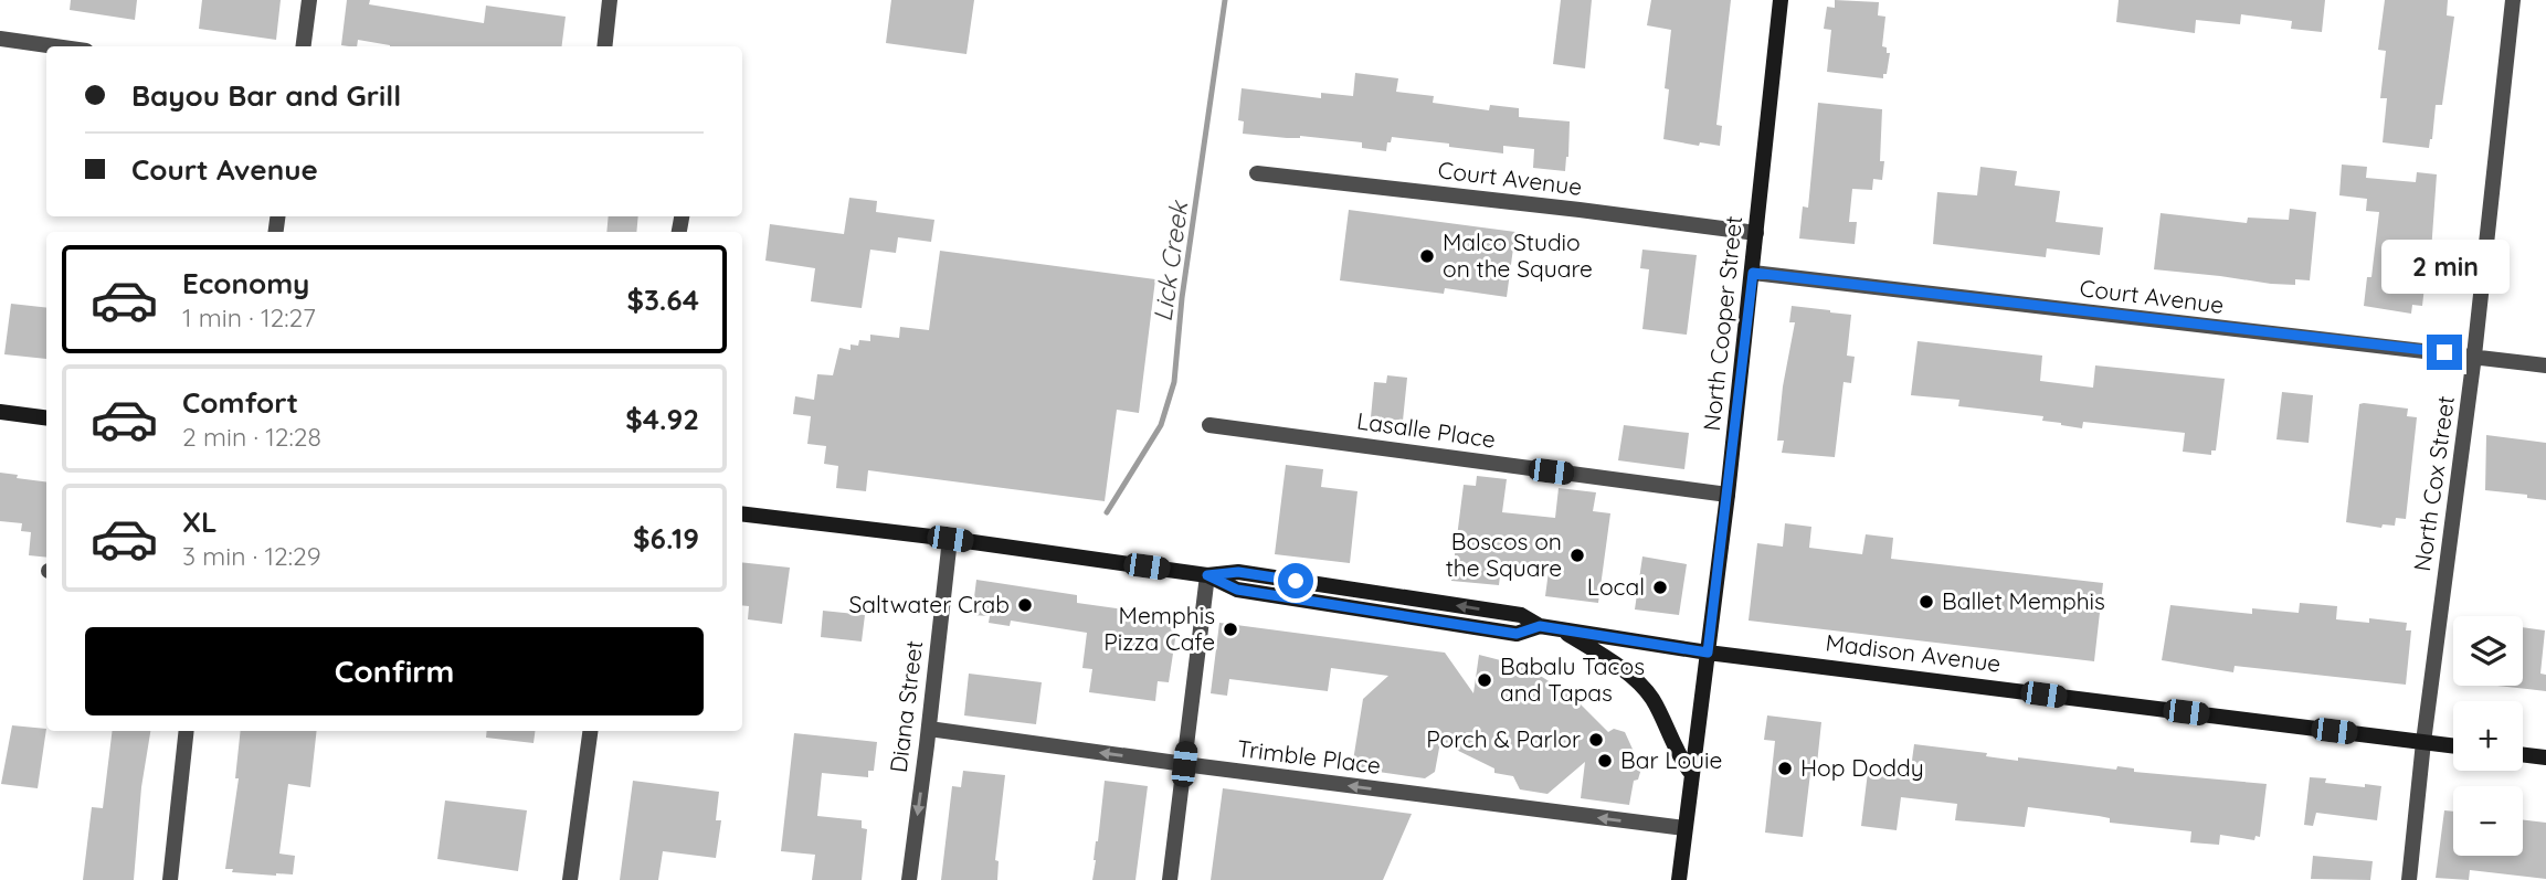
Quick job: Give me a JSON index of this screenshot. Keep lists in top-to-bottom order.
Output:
{
  "streets": {
    "street": [
      "Court Avenue",
      "North Cooper Street",
      "Lasalle Place",
      "North Cox Street",
      "Madison Avenue",
      "Diana Street",
      "Trimble Place"
    ]
  },
  "crossings": [
    ["Court Avenue", "North Cooper Street"],
    ["Court Avenue", "North Cox Street"],
    ["North Cooper Street", "Lasalle Place"],
    ["North Cooper Street", "Madison Avenue"],
    ["North Cooper Street", "Trimble Place"],
    ["North Cox Street", "Madison Avenue"],
    ["Madison Avenue", "Diana Street"],
    ["Diana Street", "Trimble Place"]
  ],
  "one_way": ["Diana Street", "Trimble Place"],
  "water": ["Lick Creek"],
  "places": [
    "Malco Studio on the Square",
    "Boscos on the Square",
    "Local",
    "Ballet Memphis",
    "Saltwater Crab",
    "Memphis Pizza Cafe",
    "Babalu Tacos and Tapas",
    "Porch & Parlor",
    "Bar Louie",
    "Hop Doddy"
  ],
  "page": {
    "banner": ["Bayou Bar and Grill", "Court Avenue"],
    "bubble": "2 min",
    "list": [
      {
        "name": "Economy",
        "note": "1 min · 12:27",
        "value": "$3.64"
      },
      {
        "name": "Comfort",
        "note": "2 min · 12:28",
        "value": "$4.92"
      },
      {
        "name": "XL",
        "note": "3 min · 12:29",
        "value": "$6.19"
      }
    ],
    "buttons": "Confirm",
    "map_buttons": ["+", "−"]
  }
}
